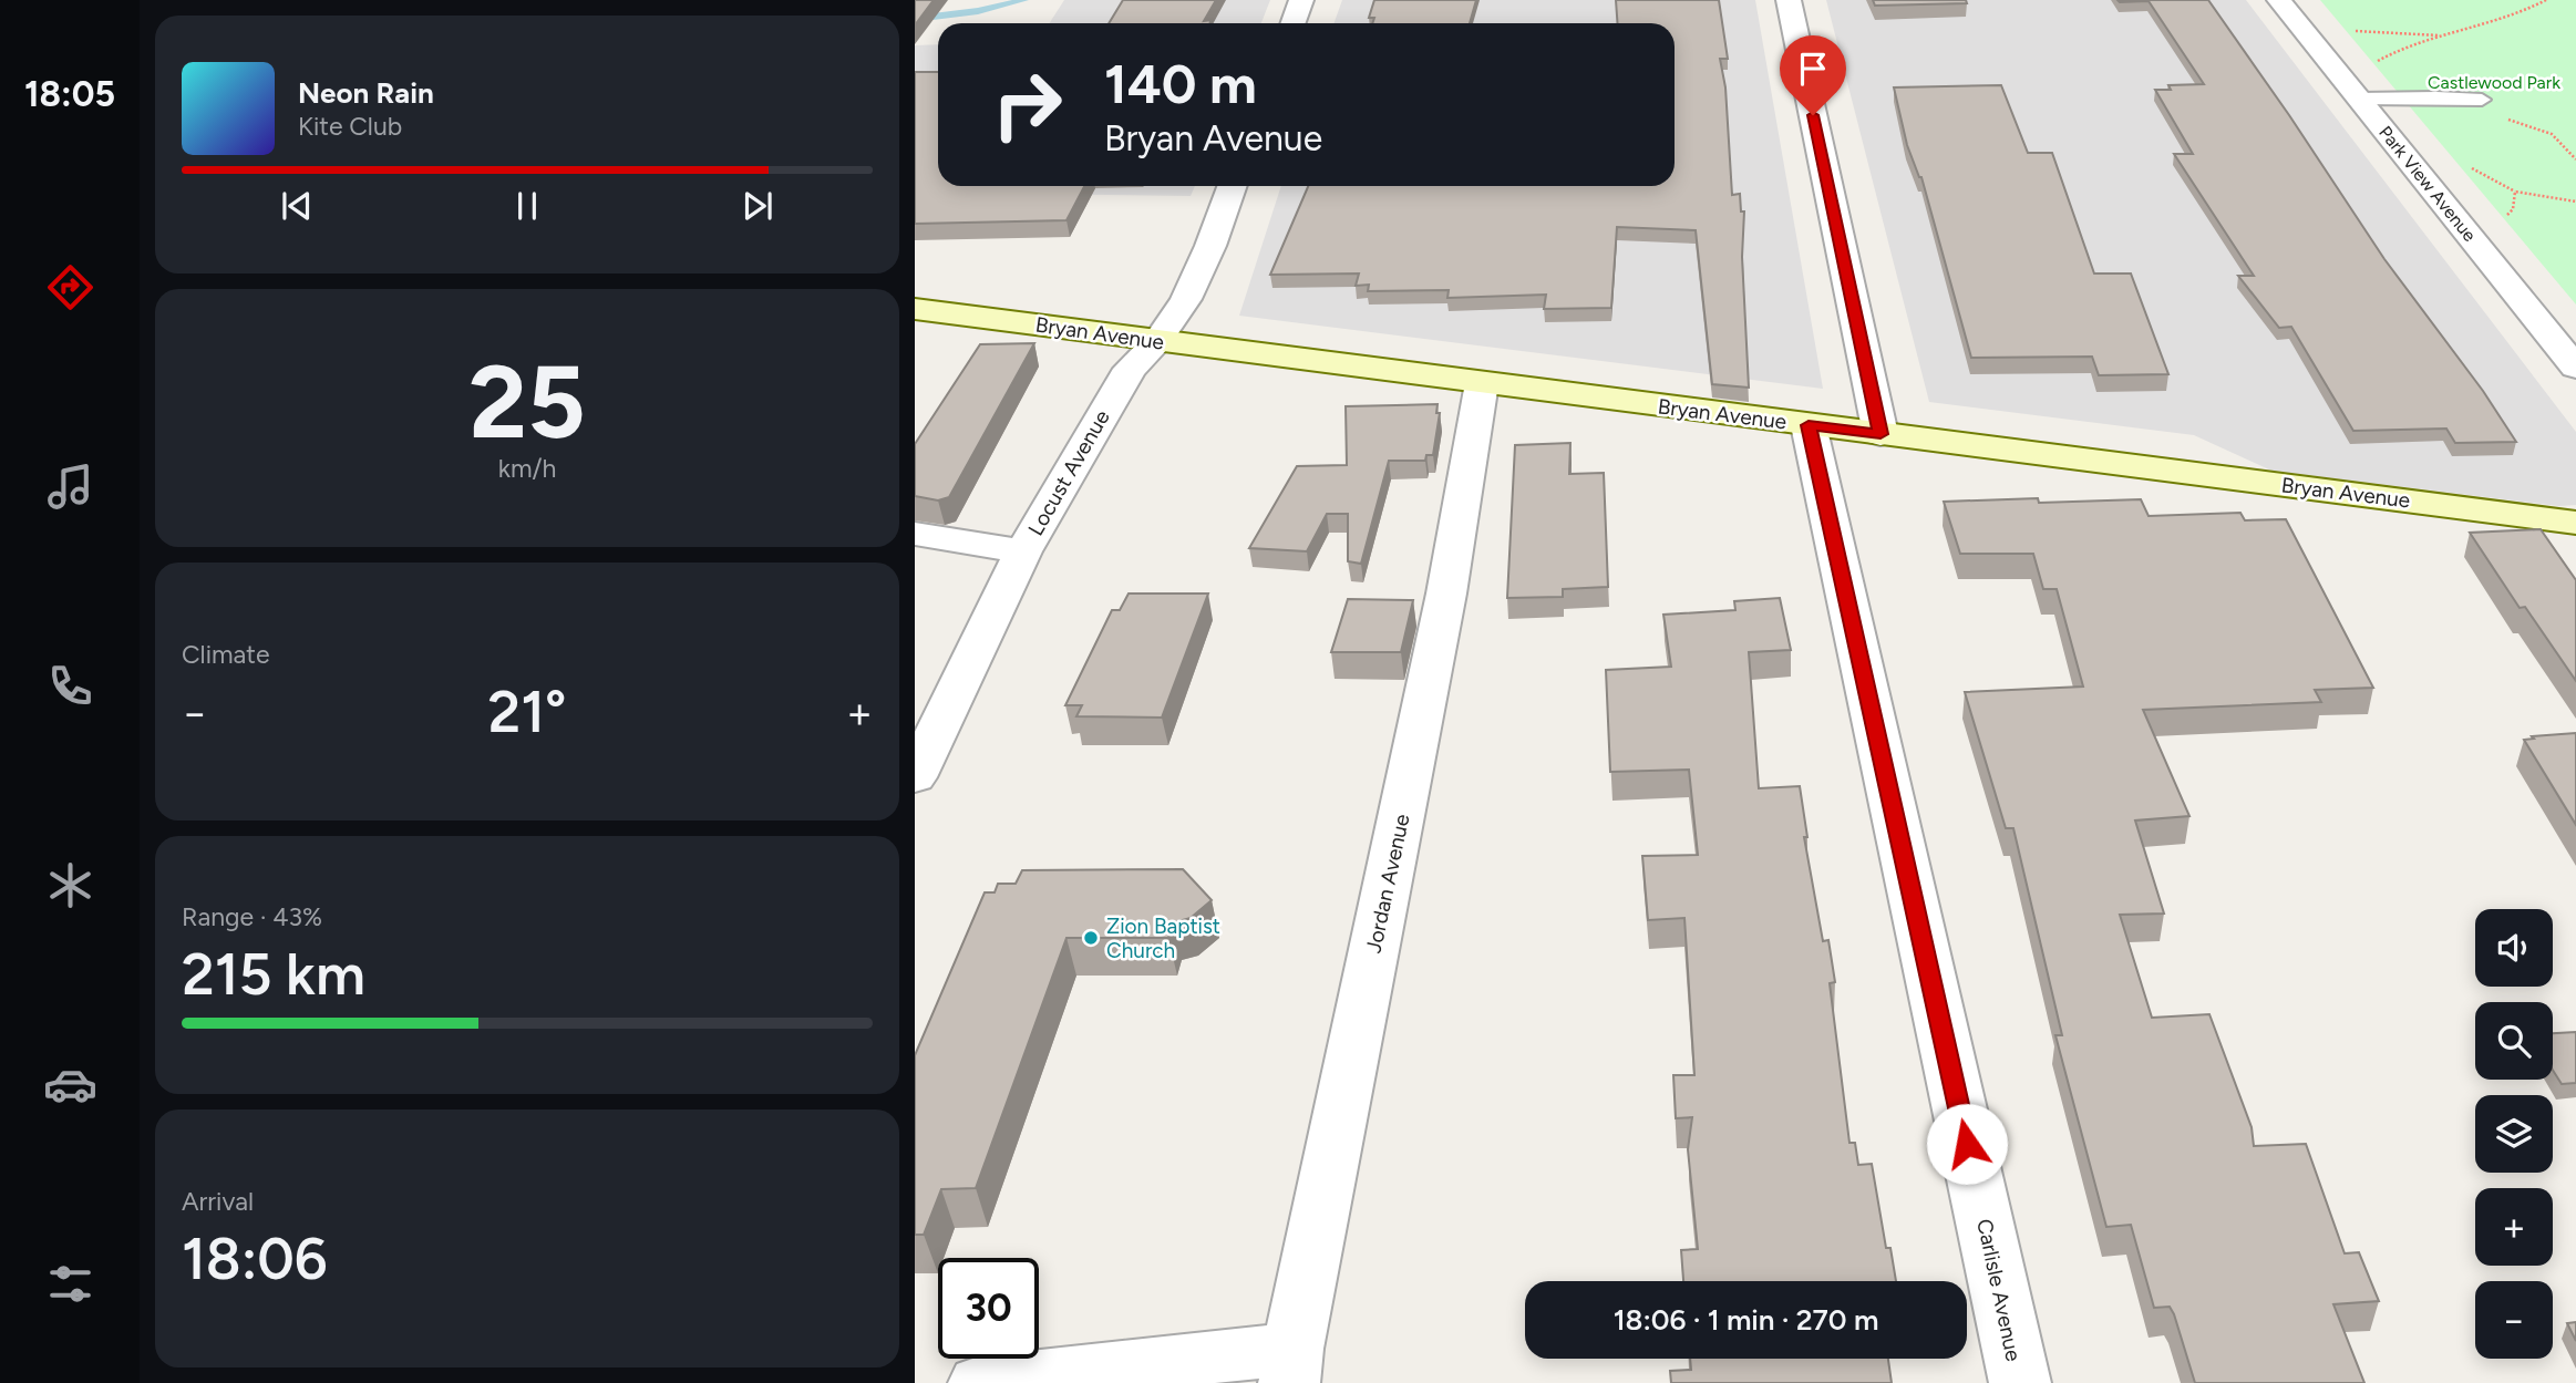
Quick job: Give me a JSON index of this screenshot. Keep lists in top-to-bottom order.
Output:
{
  "streets": {
    "street": [
      "Park View Avenue",
      "Bryan Avenue",
      "Locust Avenue",
      "Jordan Avenue",
      "Carlisle Avenue"
    ]
  },
  "crossings": [
    ["Bryan Avenue", "Locust Avenue"],
    ["Bryan Avenue", "Jordan Avenue"],
    ["Bryan Avenue", "Carlisle Avenue"]
  ],
  "parks": ["Castlewood Park"],
  "places": ["Zion Baptist Church"],
  "page": {
    "tabs": "18:05",
    "turn": ["140 m", "Bryan Avenue"],
    "song": ["Neon Rain", "Kite Club"],
    "tile": [
      ["25", "km/h"],
      "Climate",
      ["Range · 43%", "215 km"],
      ["Arrival", "18:06"]
    ],
    "heat": ["−", "21°", "+"],
    "map_buttons": ["+", "−"],
    "limit": "30",
    "trip": "18:06 · 1 min · 270 m"
  }
}
